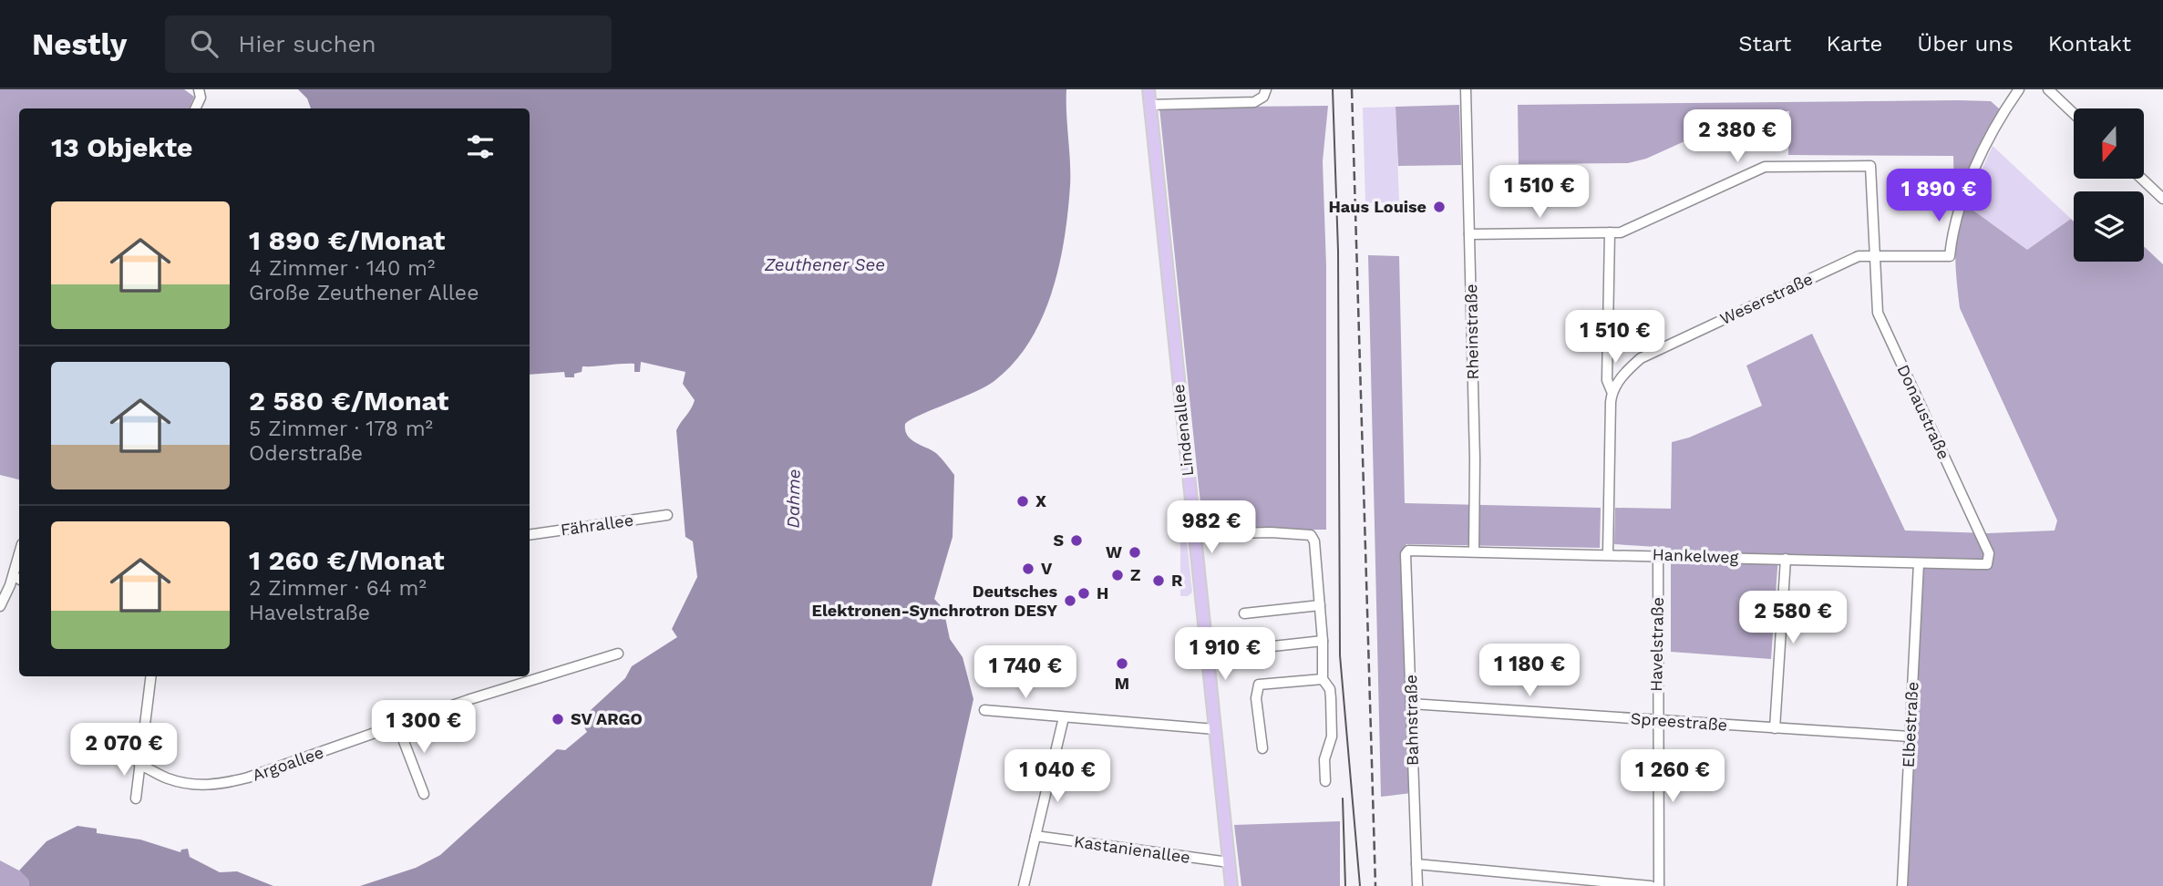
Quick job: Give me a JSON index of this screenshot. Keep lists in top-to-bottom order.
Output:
{
  "streets": {
    "main road": ["Lindenallee"],
    "street": [
      "Weserstraße",
      "Rheinstraße",
      "Donaustraße",
      "Fährallee",
      "Hankelweg",
      "Havelstraße",
      "Bahnstraße",
      "Spreestraße",
      "Elbestraße",
      "Argoallee",
      "Kastanienallee"
    ]
  },
  "crossings": [
    ["Weserstraße", "Donaustraße"],
    ["Rheinstraße", "Hankelweg"],
    ["Donaustraße", "Hankelweg"],
    ["Lindenallee", "Kastanienallee"],
    ["Hankelweg", "Havelstraße"],
    ["Hankelweg", "Bahnstraße"],
    ["Hankelweg", "Elbestraße"],
    ["Havelstraße", "Spreestraße"],
    ["Bahnstraße", "Spreestraße"],
    ["Spreestraße", "Elbestraße"]
  ],
  "water": ["Zeuthener See", "Dahme"],
  "places": [
    "Haus Louise",
    "X",
    "S",
    "W",
    "V",
    "Z",
    "R",
    "H",
    "Deutsches Elektronen-Synchrotron DESY",
    "M",
    "SV ARGO"
  ],
  "north": "bottom",
  "page": {
    "header": "Nestly",
    "search": "Hier suchen",
    "nav": [
      "Start",
      "Karte",
      "Über uns",
      "Kontakt"
    ],
    "heading": "13 Objekte",
    "price": [
      "2 380 €",
      "1 510 €",
      "1 890 €",
      "1 510 €",
      "982 €",
      "2 580 €",
      "1 910 €",
      "1 180 €",
      "1 740 €",
      "1 300 €",
      "2 070 €",
      "1 040 €",
      "1 260 €"
    ],
    "list": [
      {
        "name": "1 890 €/Monat",
        "note": "4 Zimmer · 140 m² · Große Zeuthener Allee"
      },
      {
        "name": "2 580 €/Monat",
        "note": "5 Zimmer · 178 m² · Oderstraße"
      },
      {
        "name": "1 260 €/Monat",
        "note": "2 Zimmer · 64 m² · Havelstraße"
      }
    ]
  }
}
